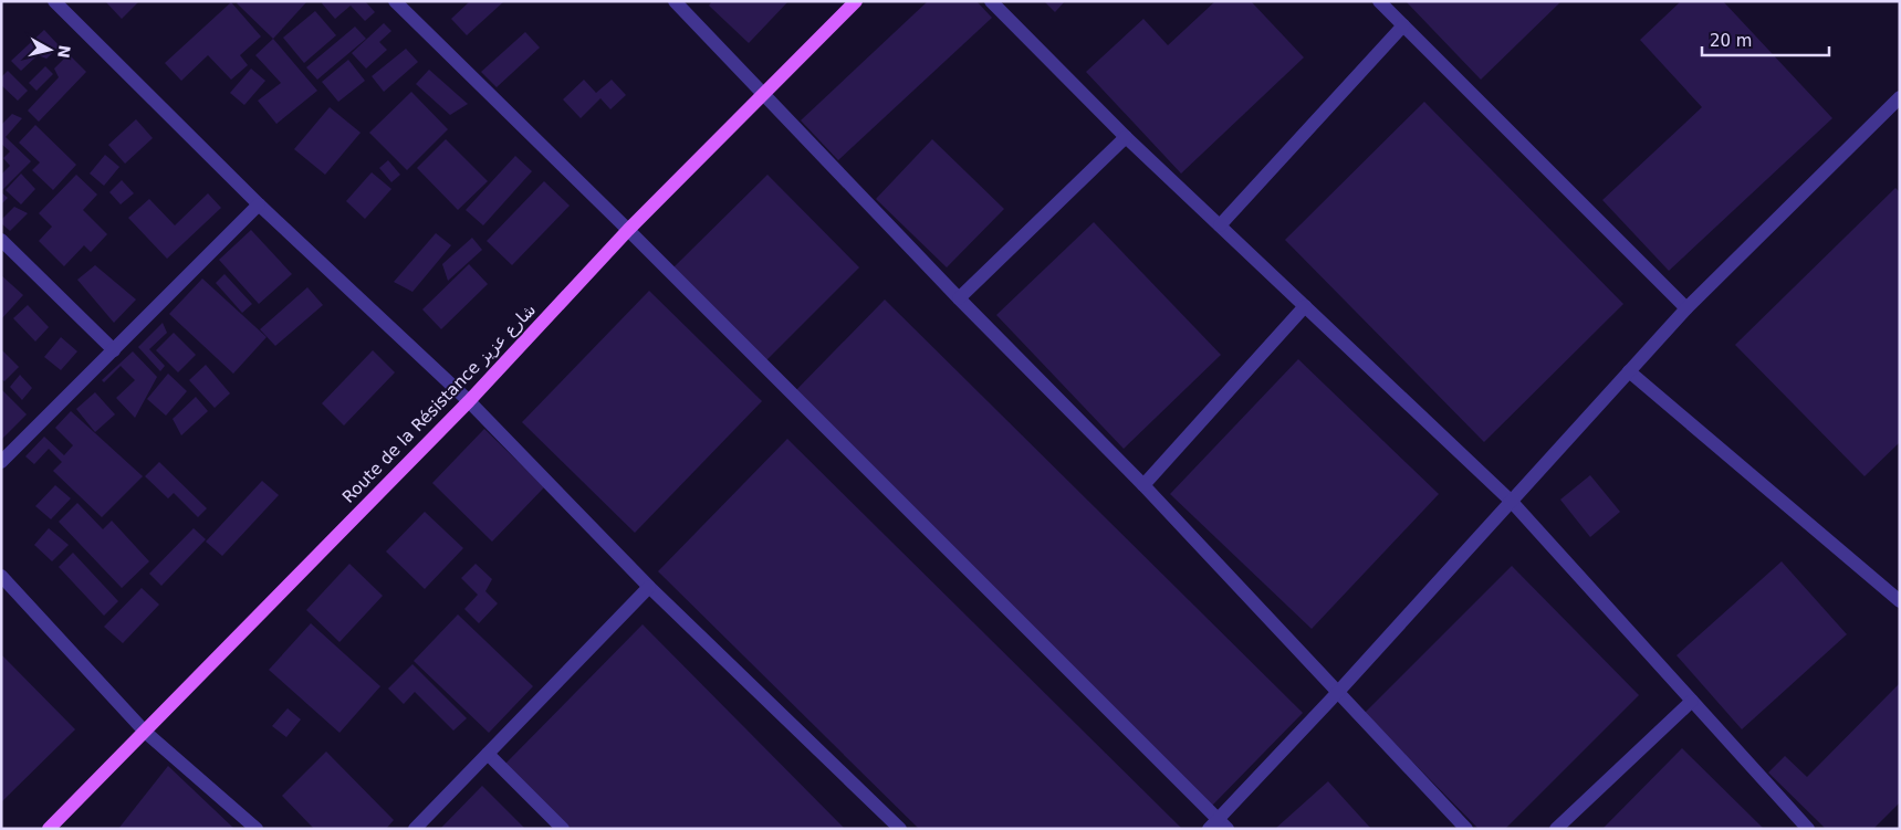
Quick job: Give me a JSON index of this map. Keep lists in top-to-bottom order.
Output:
{
  "streets": {
    "main road": ["Route de la Résistance شارع عزيز"]
  },
  "scale_bar": "20 m",
  "north": "right"
}
